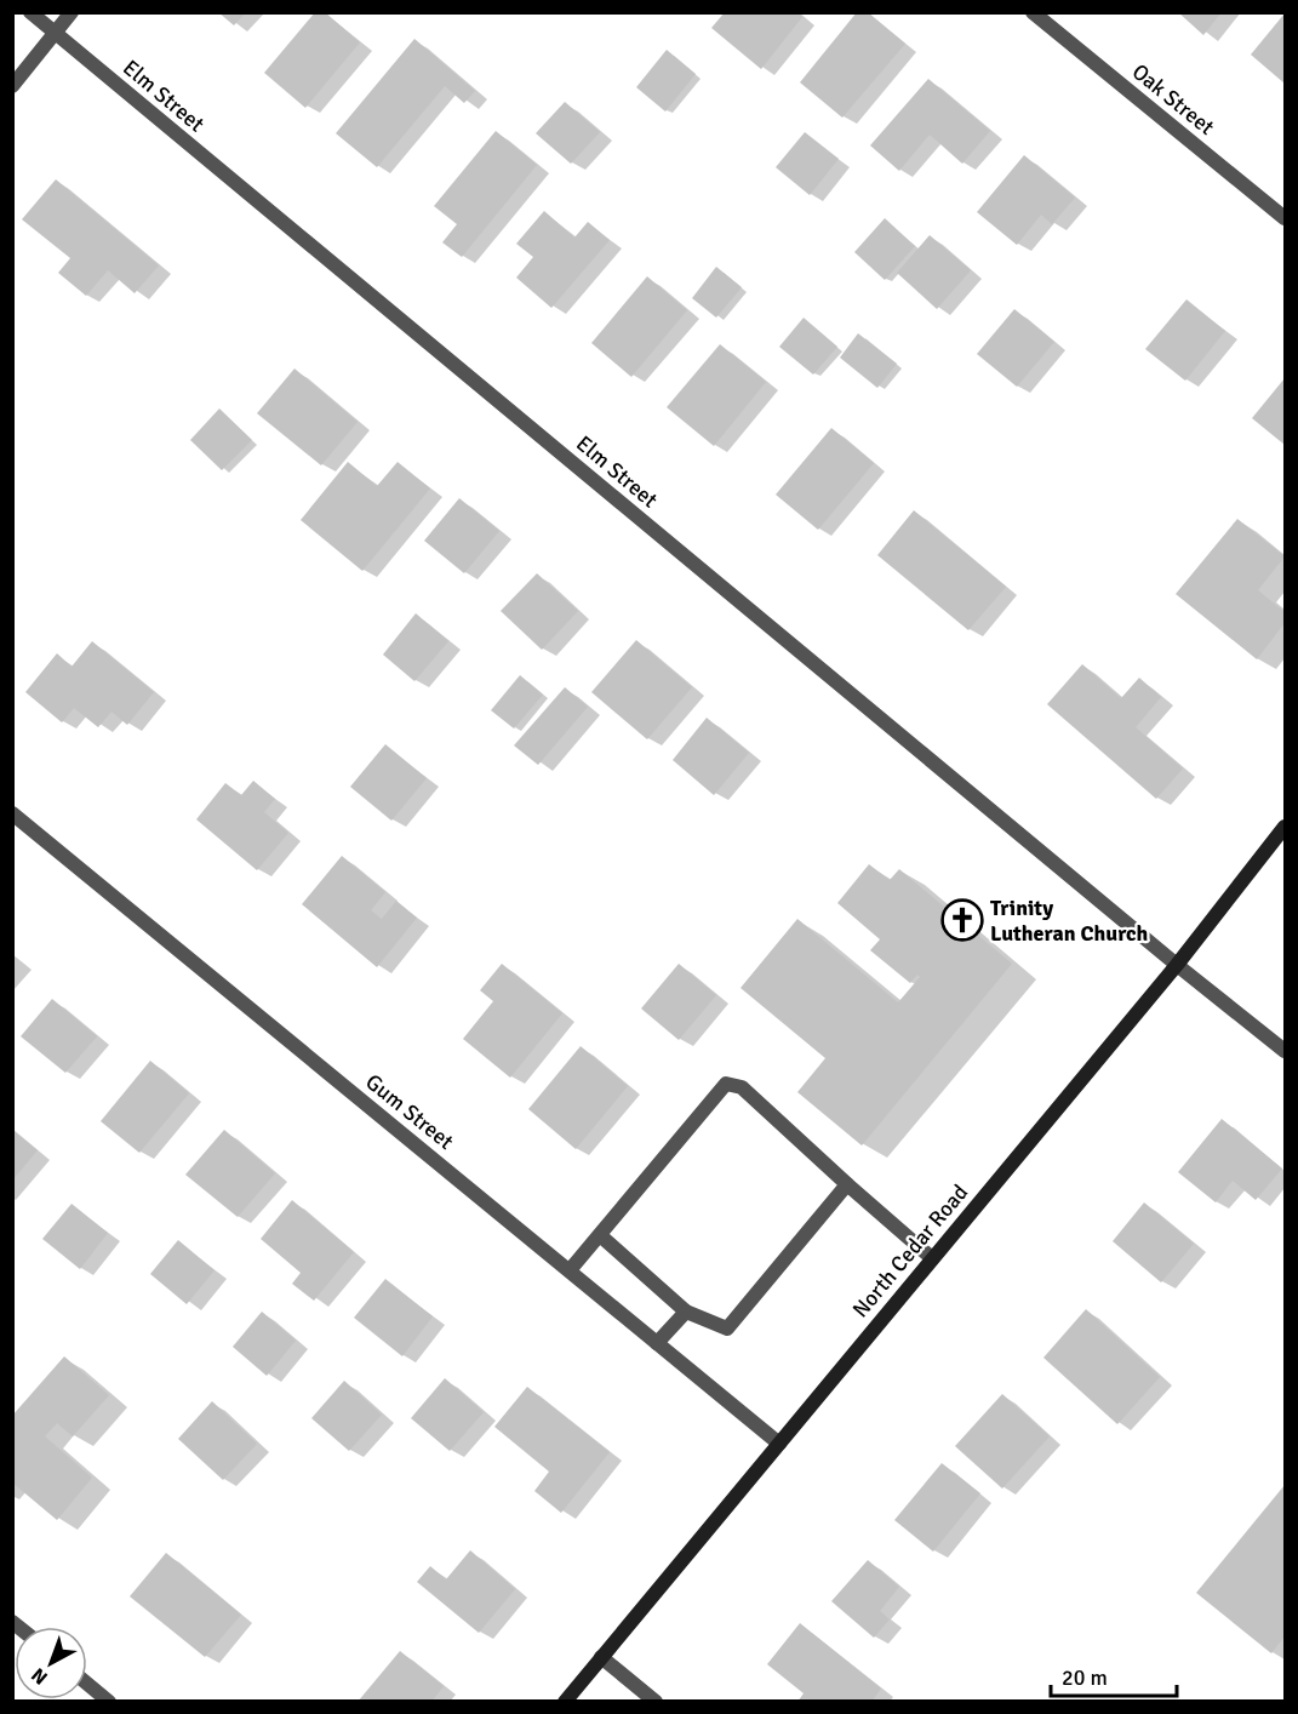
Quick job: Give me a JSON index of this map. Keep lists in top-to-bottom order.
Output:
{
  "streets": {
    "street": [
      "Elm Street",
      "Oak Street",
      "Gum Street",
      "North Cedar Road"
    ]
  },
  "crossings": [
    ["Elm Street", "North Cedar Road"],
    ["Gum Street", "North Cedar Road"]
  ],
  "places": {
    "church": ["Trinity Lutheran Church"]
  },
  "scale_bar": "20 m",
  "north": "bottom left"
}
